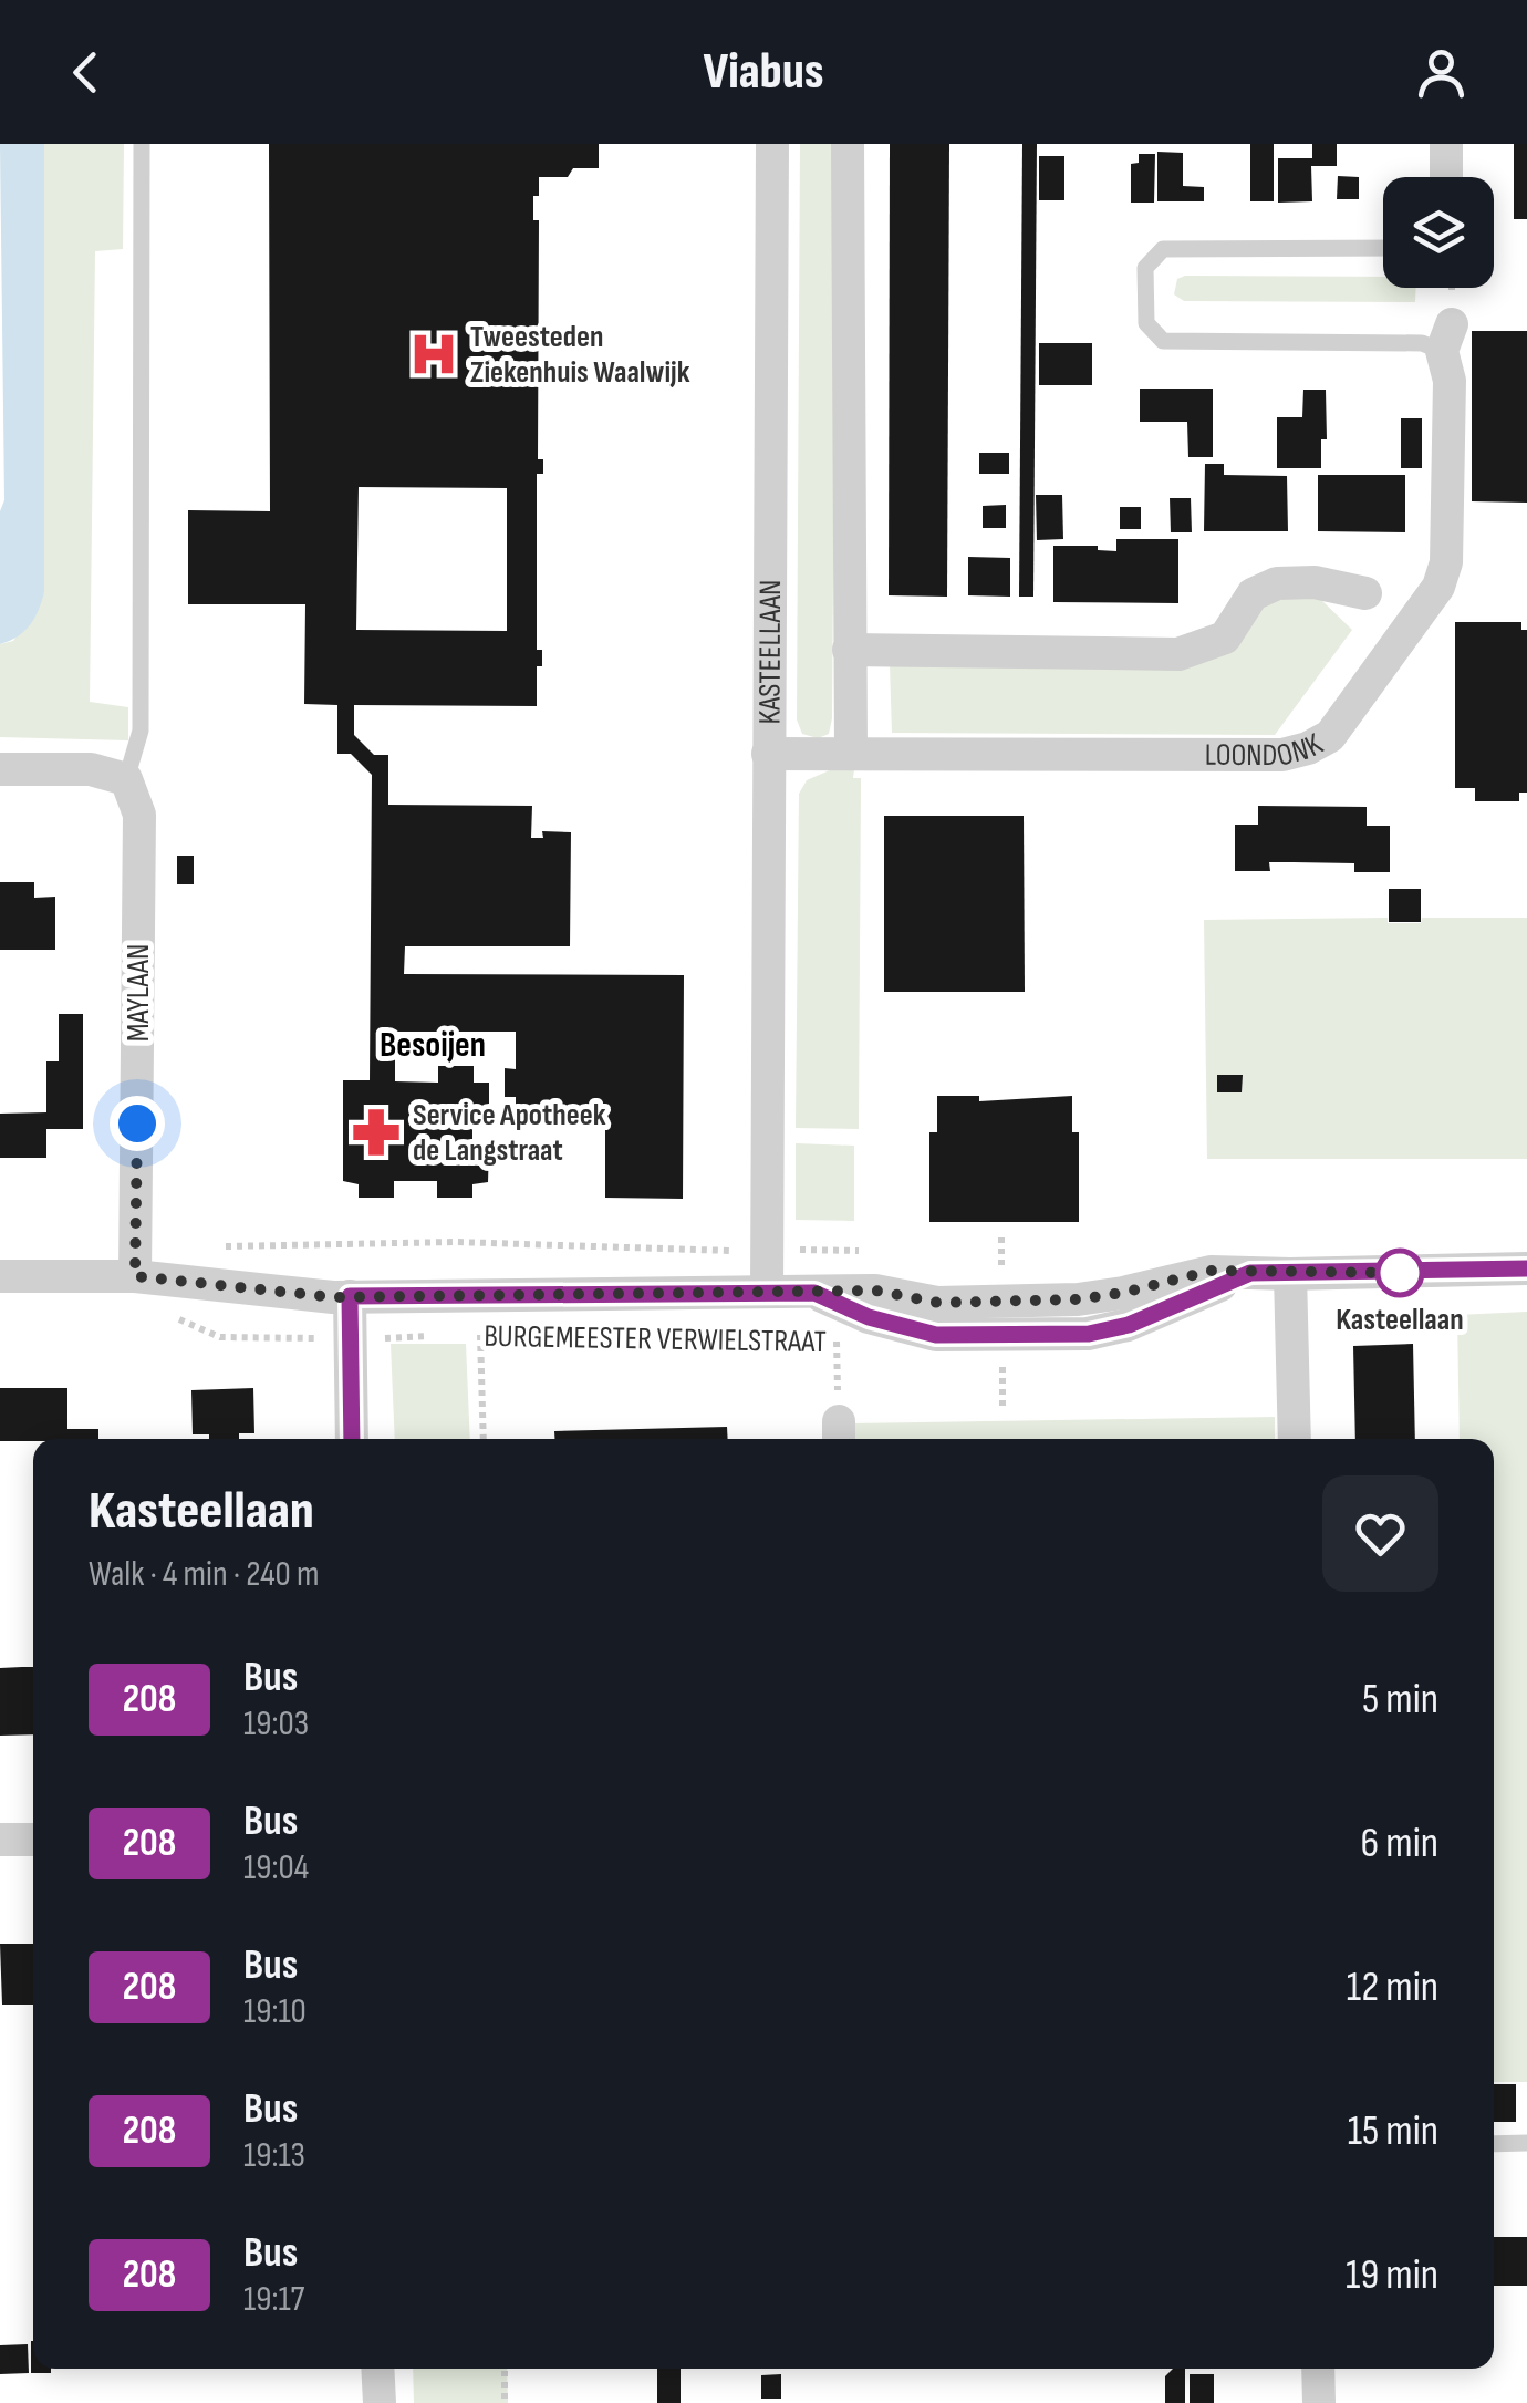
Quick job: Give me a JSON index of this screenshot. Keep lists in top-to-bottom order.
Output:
{
  "streets": {
    "street": [
      "KASTEELLAAN",
      "LOONDONK",
      "MAYLAAN",
      "BURGEMEESTER VERWIELSTRAAT"
    ]
  },
  "crossings": [
    ["KASTEELLAAN", "LOONDONK"],
    ["KASTEELLAAN", "BURGEMEESTER VERWIELSTRAAT"],
    ["MAYLAAN", "BURGEMEESTER VERWIELSTRAAT"]
  ],
  "districts": ["Besoijen"],
  "places": {
    "hospital": ["Tweesteden Ziekenhuis Waalwijk"],
    "pharmacy": ["Service Apotheek de Langstraat"],
    "other": ["Kasteellaan"]
  },
  "lines": ["bus line 208"],
  "page": {
    "header": "Viabus",
    "heading": ["Kasteellaan", "Walk · 4 min · 240 m"],
    "list": [
      {
        "mark": "208",
        "name": "Bus",
        "note": "19:03",
        "value": "5 min"
      },
      {
        "mark": "208",
        "name": "Bus",
        "note": "19:04",
        "value": "6 min"
      },
      {
        "mark": "208",
        "name": "Bus",
        "note": "19:10",
        "value": "12 min"
      },
      {
        "mark": "208",
        "name": "Bus",
        "note": "19:13",
        "value": "15 min"
      },
      {
        "mark": "208",
        "name": "Bus",
        "note": "19:17",
        "value": "19 min"
      }
    ]
  }
}
